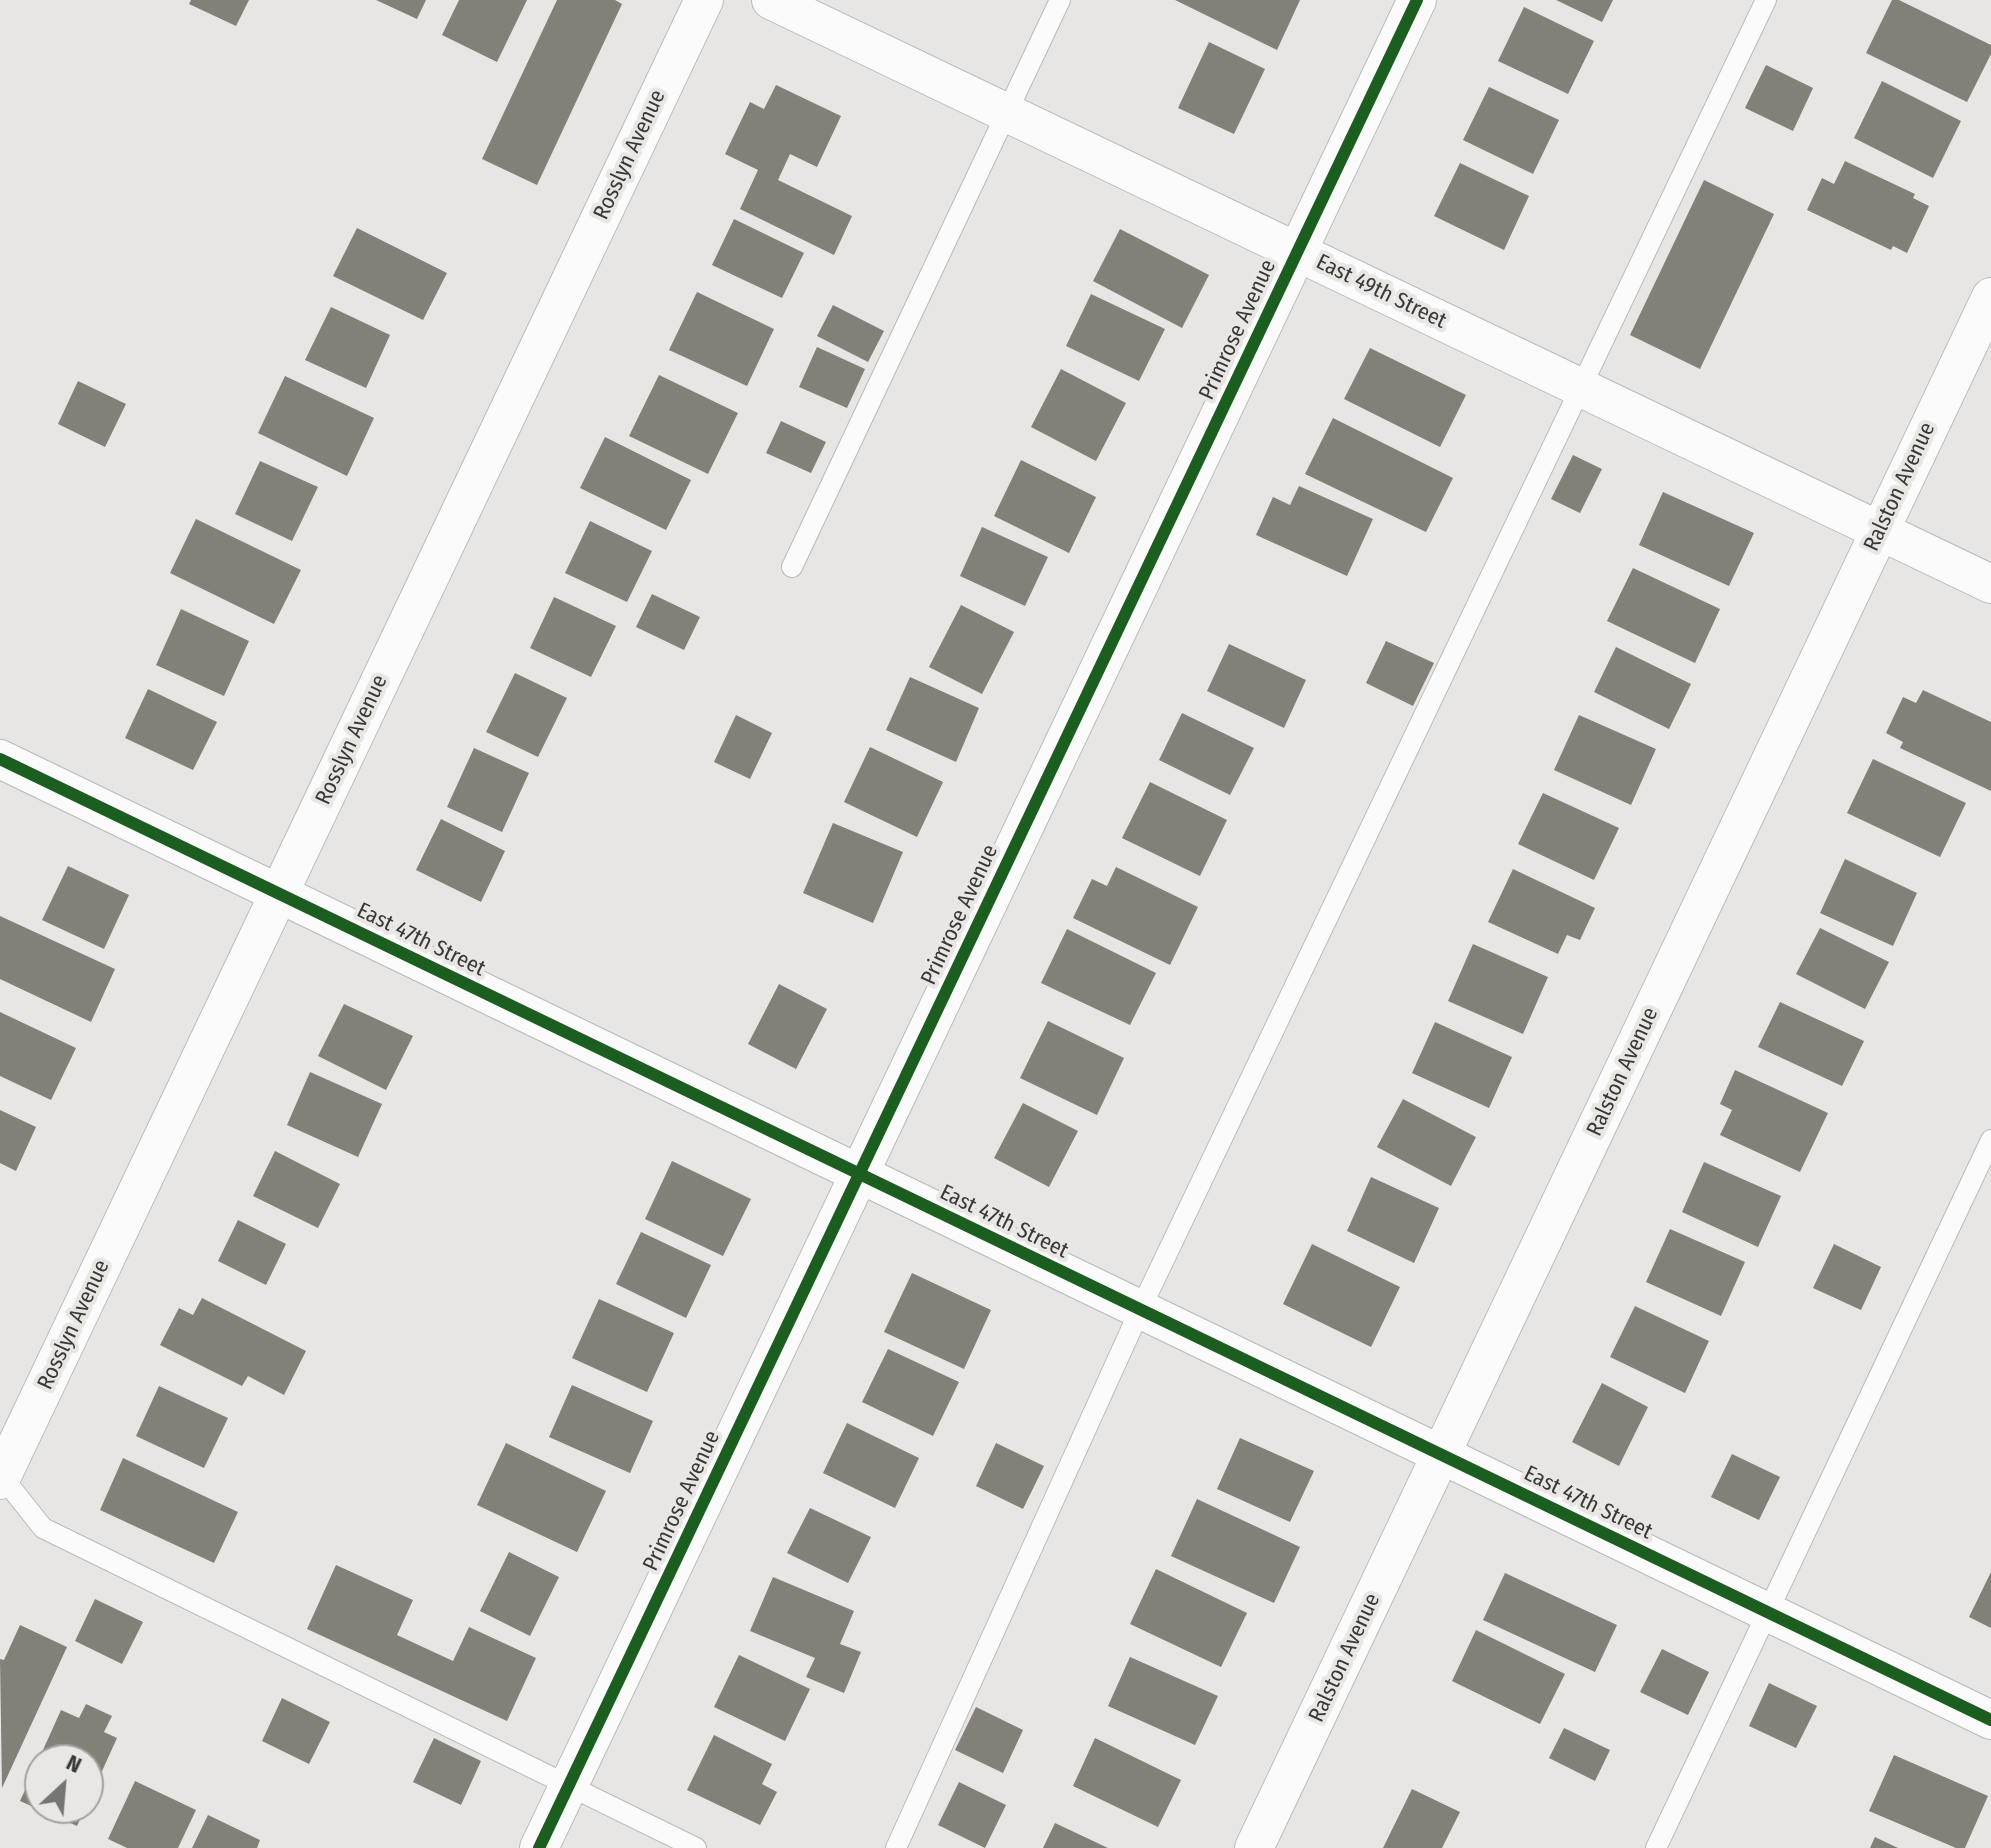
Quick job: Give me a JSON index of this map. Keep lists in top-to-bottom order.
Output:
{
  "streets": {
    "street": [
      "Rosslyn Avenue",
      "East 49th Street",
      "Primrose Avenue",
      "Ralston Avenue",
      "East 47th Street"
    ]
  },
  "crossings": [
    ["Rosslyn Avenue", "East 47th Street"],
    ["East 49th Street", "Primrose Avenue"],
    ["East 49th Street", "Ralston Avenue"],
    ["Primrose Avenue", "East 47th Street"],
    ["Ralston Avenue", "East 47th Street"]
  ],
  "north": "top right"
}
